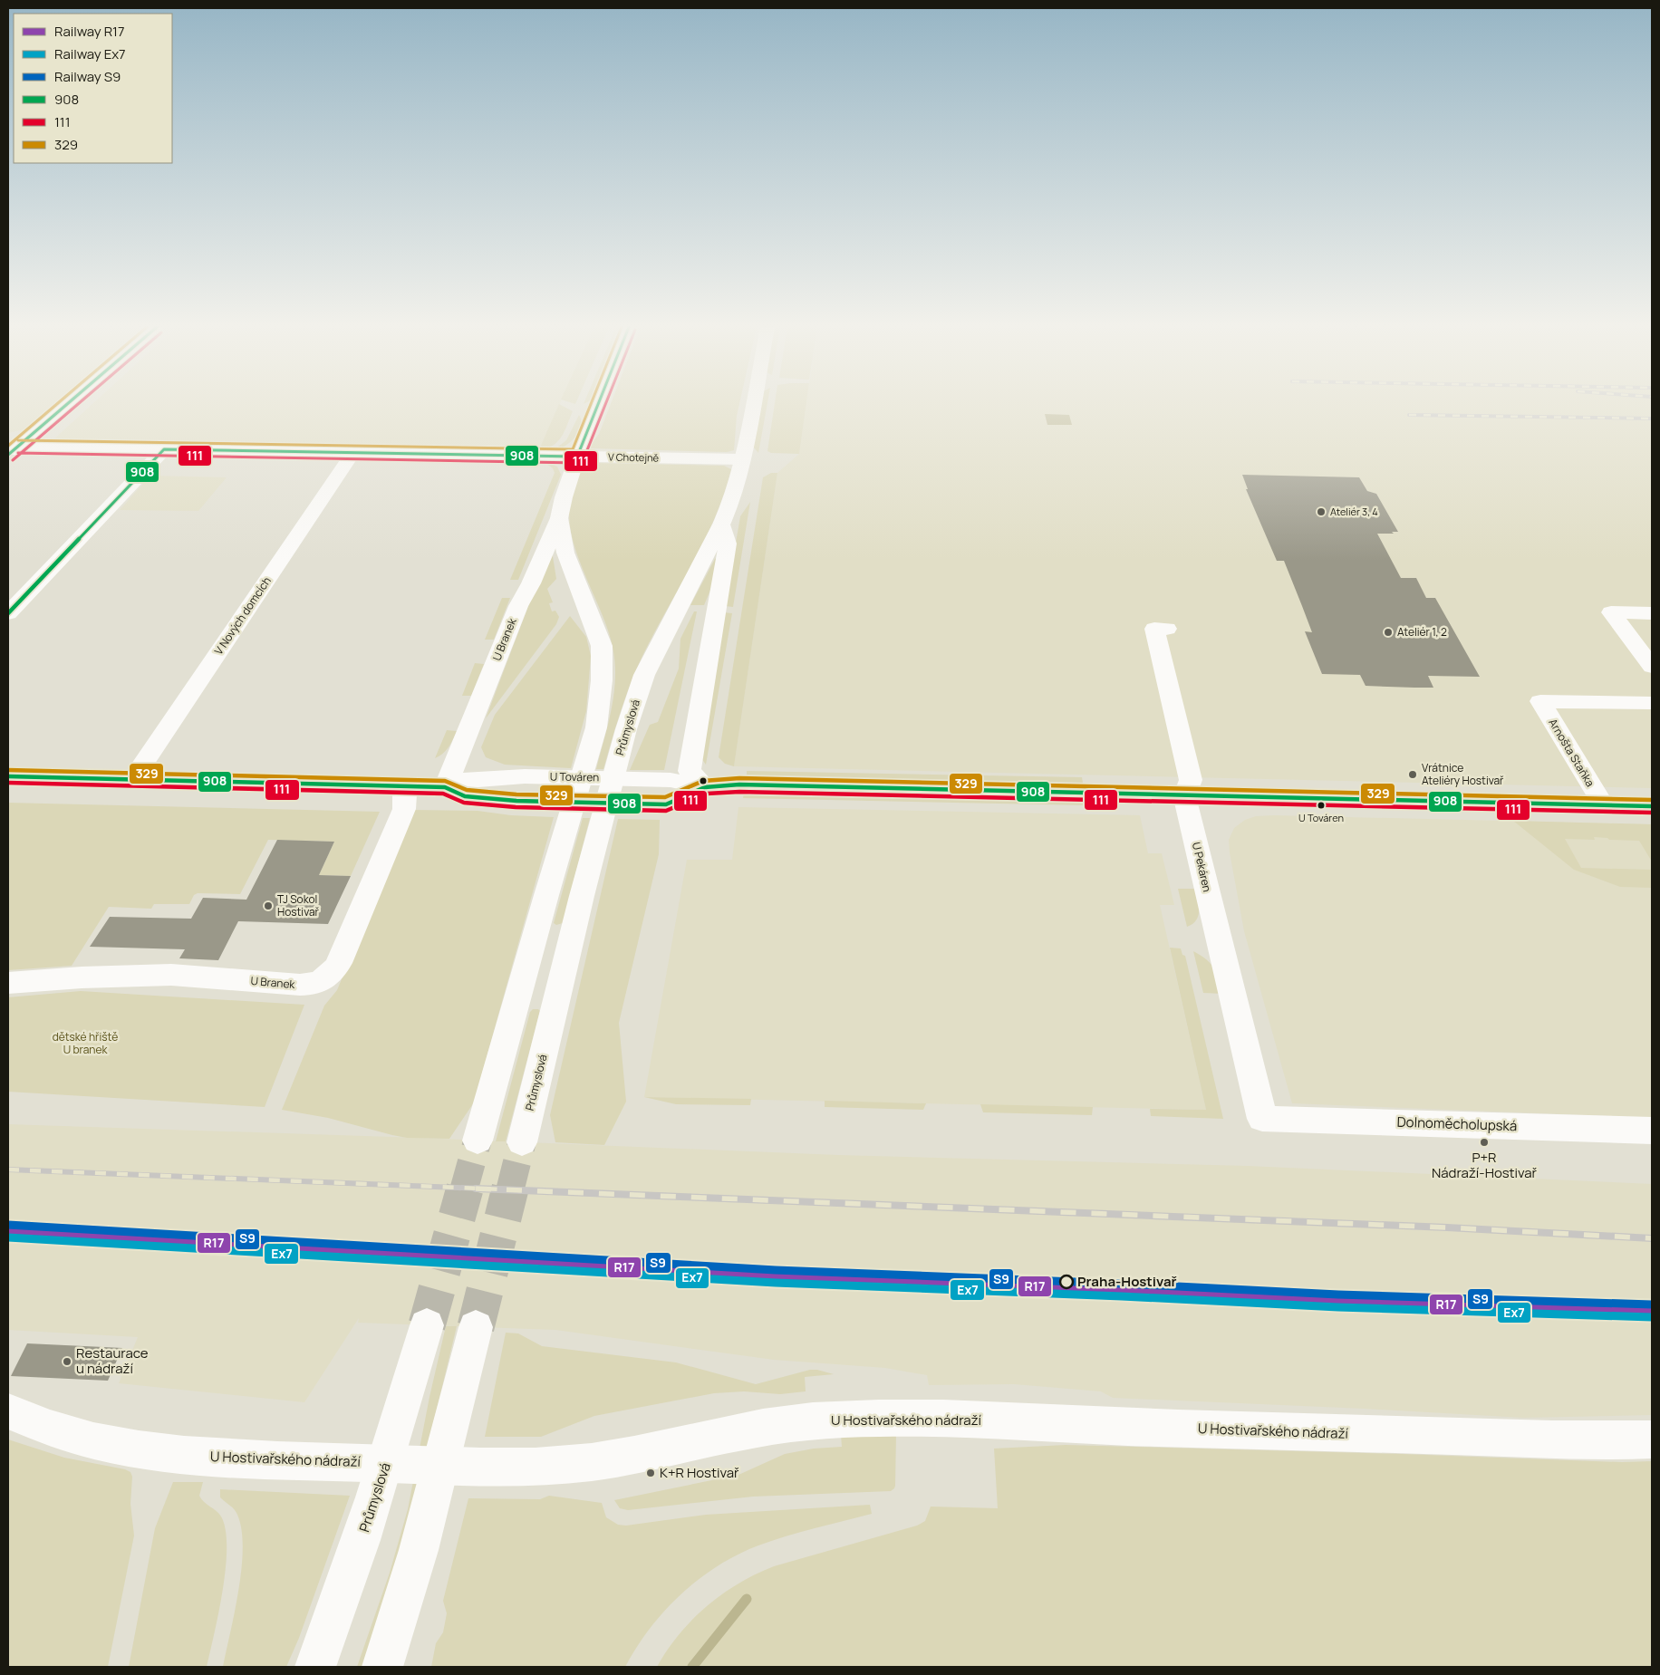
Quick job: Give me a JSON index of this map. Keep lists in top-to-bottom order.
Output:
{
  "streets": {
    "street": [
      "V Chotejně",
      "V Nových domcích",
      "U Branek",
      "Průmyslová",
      "Arnošta Staňka",
      "U Továren",
      "U Pekáren",
      "Dolnoměcholupská",
      "U Hostivařského nádraží"
    ]
  },
  "crossings": [
    ["V Chotejně", "V Nových domcích"],
    ["V Chotejně", "Průmyslová"],
    ["V Nových domcích", "U Továren"],
    ["U Branek", "U Továren"],
    ["Arnošta Staňka", "U Továren"],
    ["U Továren", "U Pekáren"],
    ["U Pekáren", "Dolnoměcholupská"]
  ],
  "parks": ["dětské hřiště U branek"],
  "places": [
    "Ateliér 3, 4",
    "Ateliér 1, 2",
    "Vrátnice Ateliéry Hostivař",
    "U Továren",
    "TJ Sokol Hostivař",
    "P+R Nádraží-Hostivař",
    "Praha-Hostivař",
    "Restaurace u nádraží",
    "K+R Hostivař"
  ],
  "lines": [
    "transit line 908",
    "transit line 111",
    "transit line 329",
    "rail line S9",
    "rail line R17",
    "rail line Ex7"
  ],
  "legend": [
    "Railway R17",
    "Railway Ex7",
    "Railway S9",
    "908",
    "111",
    "329"
  ]
}
